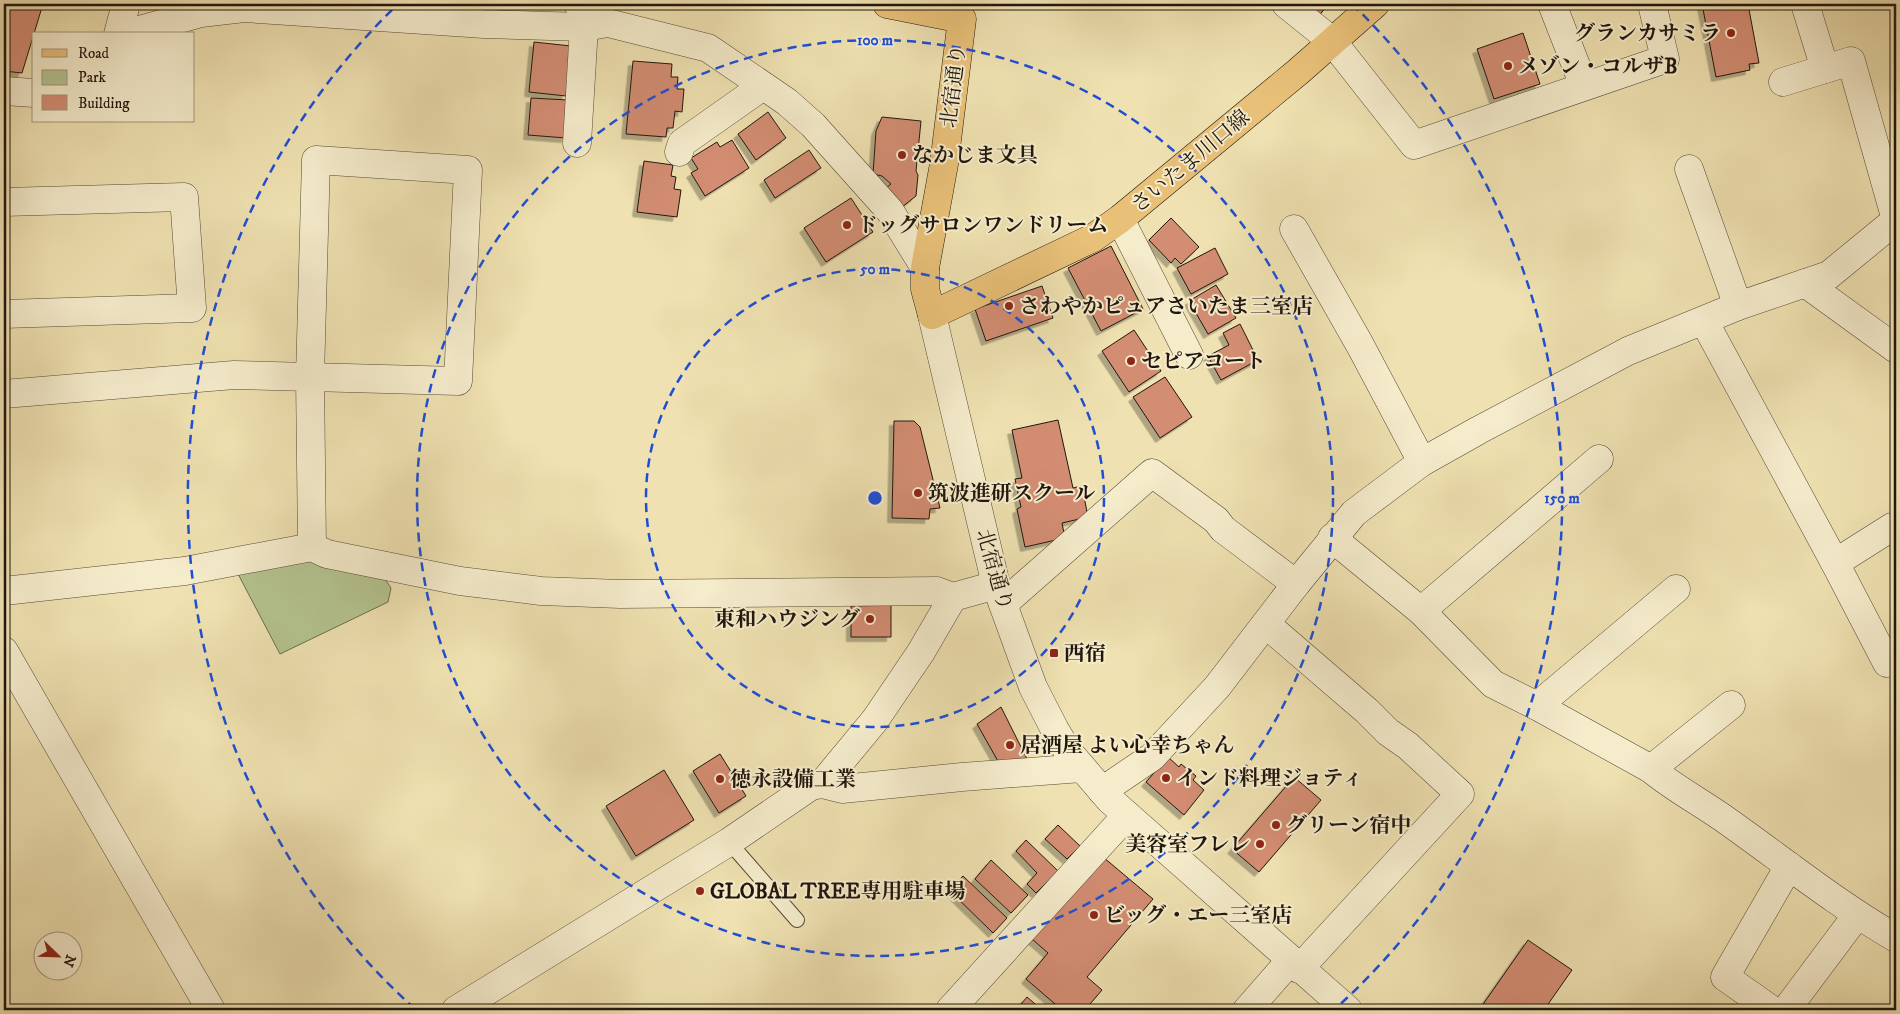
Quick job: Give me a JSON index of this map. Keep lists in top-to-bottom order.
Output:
{
  "streets": {
    "main road": ["北宿通り", "さいたま川口線"]
  },
  "crossings": [
    ["北宿通り", "さいたま川口線"]
  ],
  "places": {
    "other": [
      "グランカサミラ",
      "メゾン・コルザB",
      "なかじま文具",
      "ドッグサロンワンドリーム",
      "さわやかピュアさいたま三室店",
      "セピアコート",
      "筑波進研スクール",
      "東和ハウジング",
      "居酒屋 よい心幸ちゃん",
      "インド料理ジョティ",
      "徳永設備工業",
      "グリーン宿中",
      "美容室フレレ",
      "GLOBAL TREE専用駐車場",
      "ビッグ・エー三室店"
    ],
    "transit": ["西宿"]
  },
  "legend": ["Road", "Park", "Building"],
  "north": "bottom right",
  "rings": ["100 m", "50 m", "150 m"]
}
